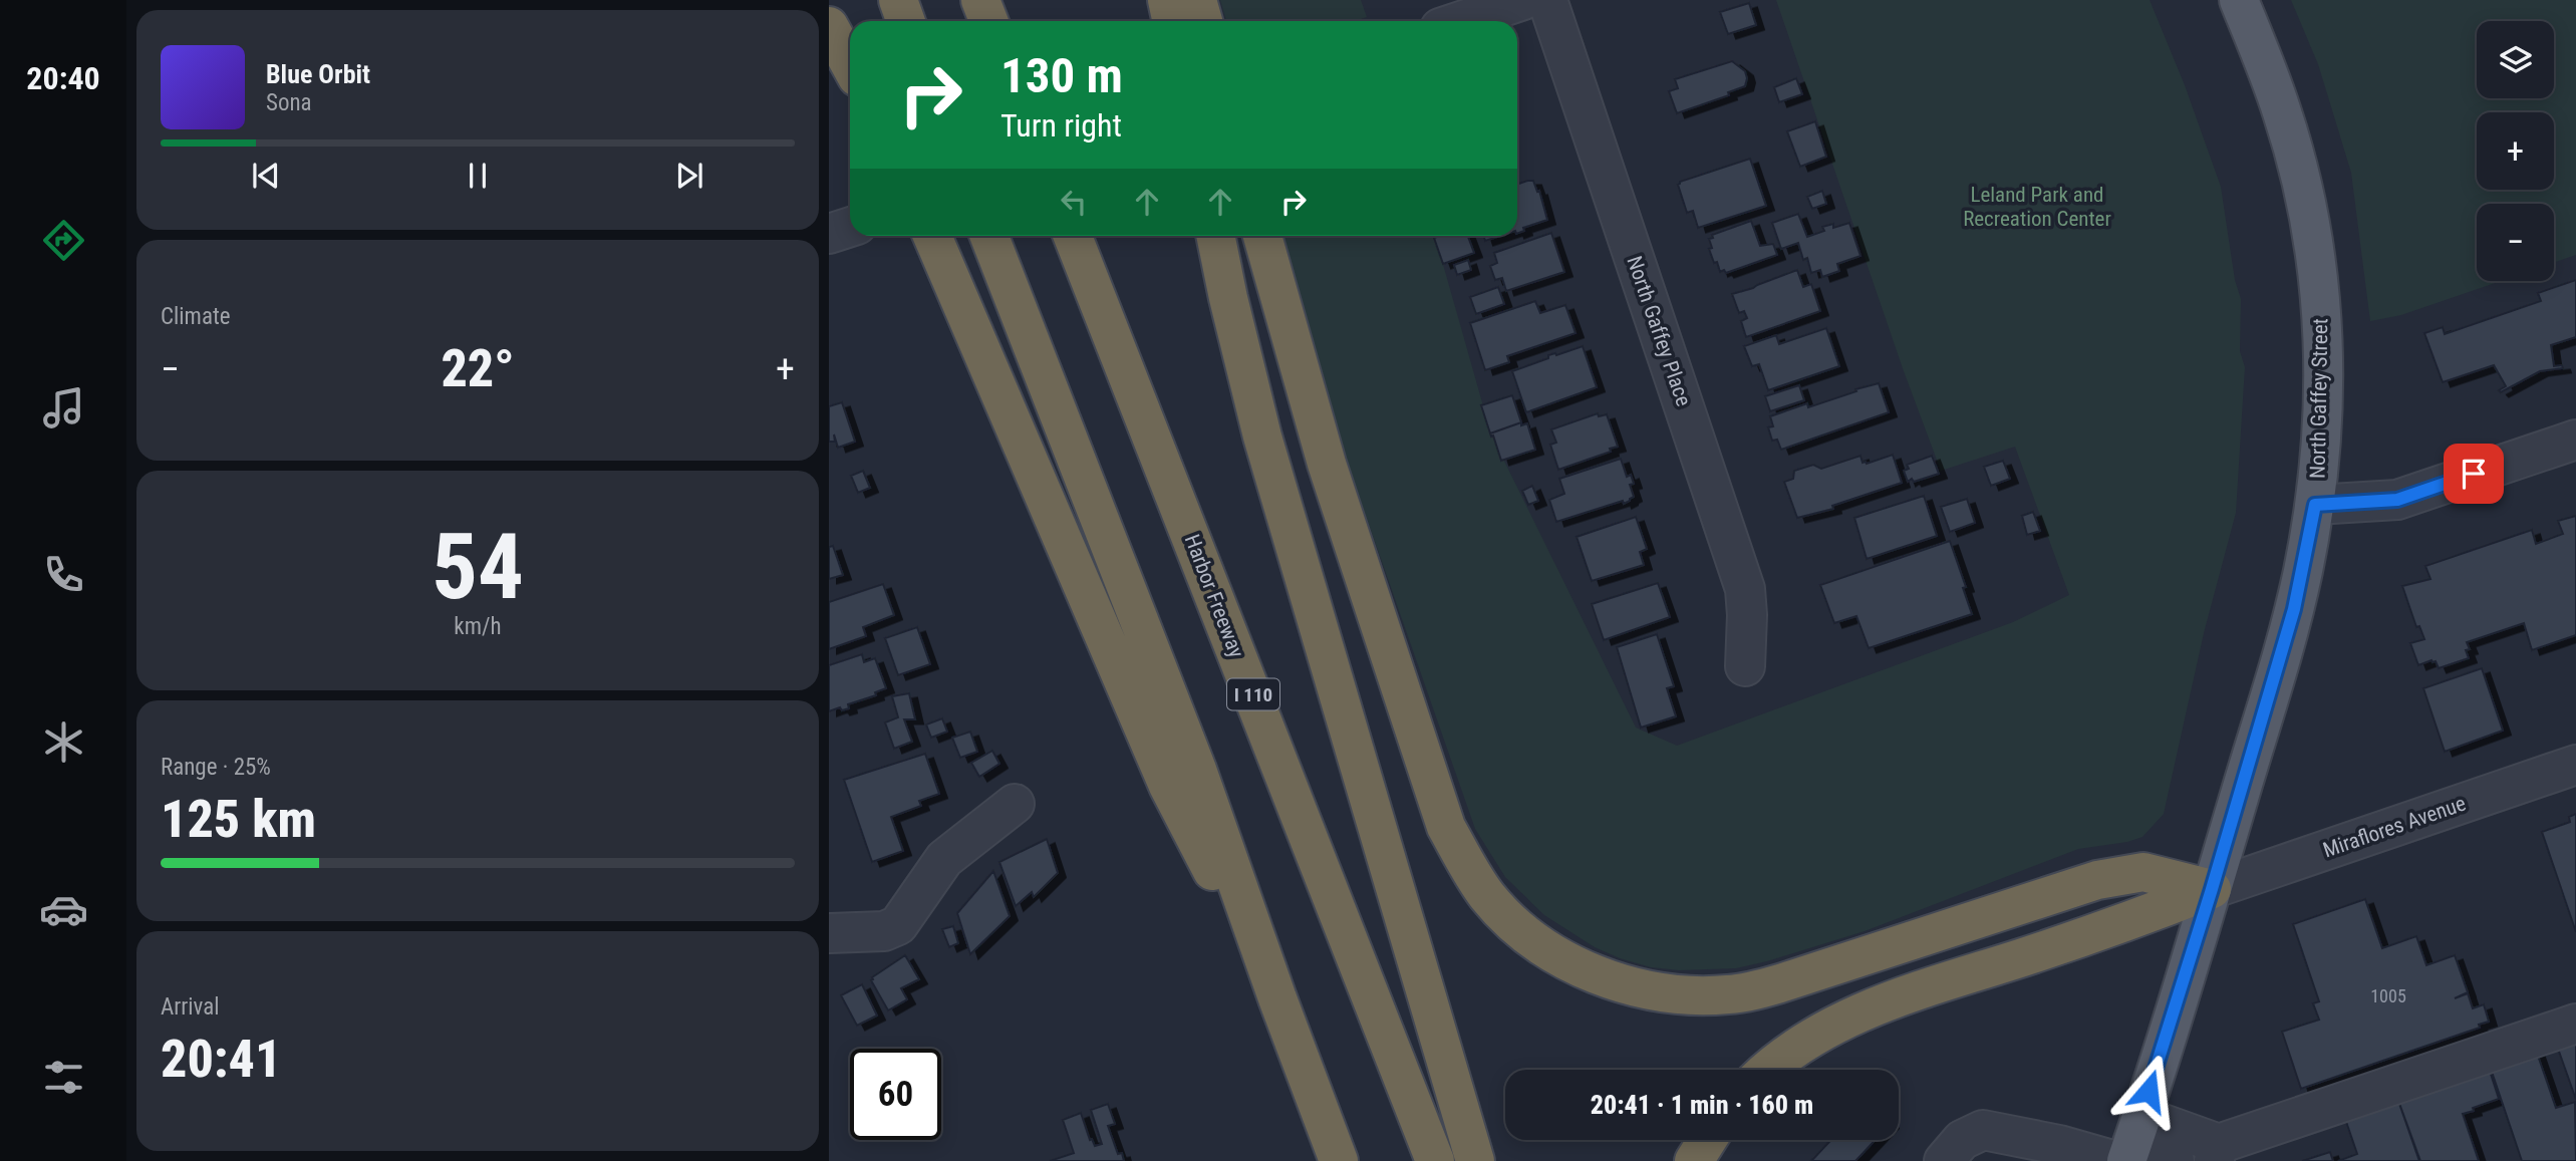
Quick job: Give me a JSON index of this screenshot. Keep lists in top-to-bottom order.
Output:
{
  "streets": {
    "highway": ["Harbor Freeway", "I 110"],
    "main road": ["North Gaffey Street"],
    "street": ["North Gaffey Place", "Miraflores Avenue"]
  },
  "crossings": [
    ["North Gaffey Street", "Miraflores Avenue"]
  ],
  "parks": ["Leland Park and Recreation Center"],
  "house_numbers": ["1005"],
  "page": {
    "tabs": "20:40",
    "map_buttons": ["+", "−"],
    "turn": ["130 m", "Turn right"],
    "song": ["Blue Orbit", "Sona"],
    "tile": [
      "Climate",
      ["54", "km/h"],
      ["Range · 25%", "125 km"],
      ["Arrival", "20:41"]
    ],
    "heat": ["−", "22°", "+"],
    "limit": "60",
    "trip": "20:41 · 1 min · 160 m"
  }
}
